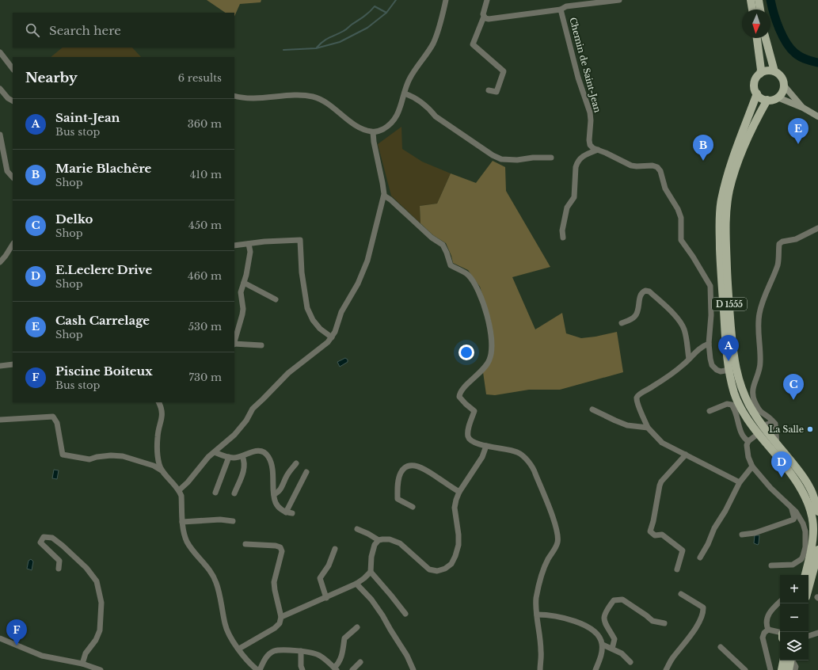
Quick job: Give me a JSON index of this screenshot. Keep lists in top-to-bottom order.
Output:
{
  "streets": {
    "main road": ["D 1555"],
    "street": ["Chemin de Saint-Jean"]
  },
  "places": ["La Salle"],
  "north": "bottom",
  "page": {
    "search": "Search here",
    "heading": ["Nearby", "6 results"],
    "list": [
      {
        "mark": "A",
        "name": "Saint-Jean",
        "note": "Bus stop",
        "value": "360 m"
      },
      {
        "mark": "B",
        "name": "Marie Blachère",
        "note": "Shop",
        "value": "410 m"
      },
      {
        "mark": "C",
        "name": "Delko",
        "note": "Shop",
        "value": "450 m"
      },
      {
        "mark": "D",
        "name": "E.Leclerc Drive",
        "note": "Shop",
        "value": "460 m"
      },
      {
        "mark": "E",
        "name": "Cash Carrelage",
        "note": "Shop",
        "value": "530 m"
      },
      {
        "mark": "F",
        "name": "Piscine Boiteux",
        "note": "Bus stop",
        "value": "730 m"
      }
    ],
    "pins": [
      "E",
      "B",
      "A",
      "C",
      "D",
      "F"
    ],
    "map_buttons": ["+", "−"]
  }
}
